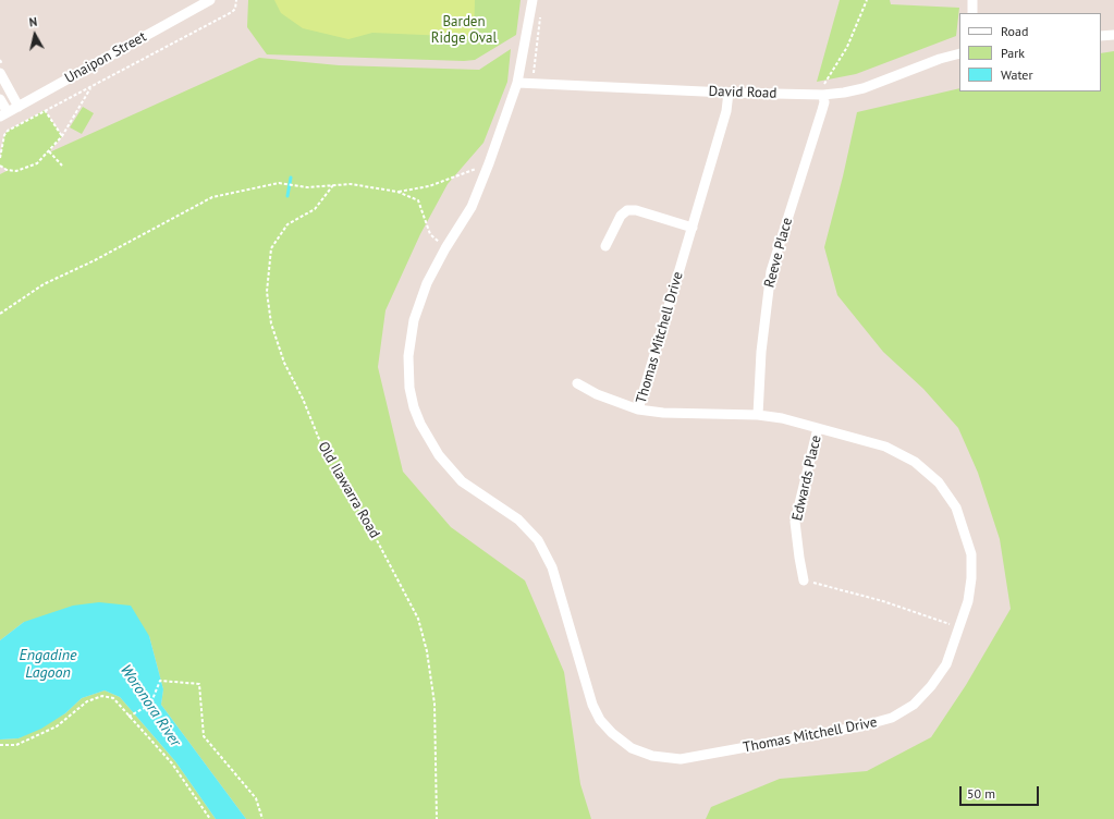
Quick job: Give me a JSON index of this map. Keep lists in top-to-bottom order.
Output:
{
  "streets": {
    "street": [
      "Unaipon Street",
      "David Road",
      "Reeve Place",
      "Thomas Mitchell Drive",
      "Edwards Place"
    ],
    "path": ["Old Ilawarra Road"]
  },
  "crossings": [
    ["David Road", "Reeve Place"],
    ["David Road", "Thomas Mitchell Drive"],
    ["Reeve Place", "Thomas Mitchell Drive"],
    ["Thomas Mitchell Drive", "Edwards Place"]
  ],
  "water": ["Engadine Lagoon", "Woronora River"],
  "parks": ["Barden Ridge Oval"],
  "legend": ["Road", "Park", "Water"],
  "scale_bar": "50 m",
  "north": "top"
}
